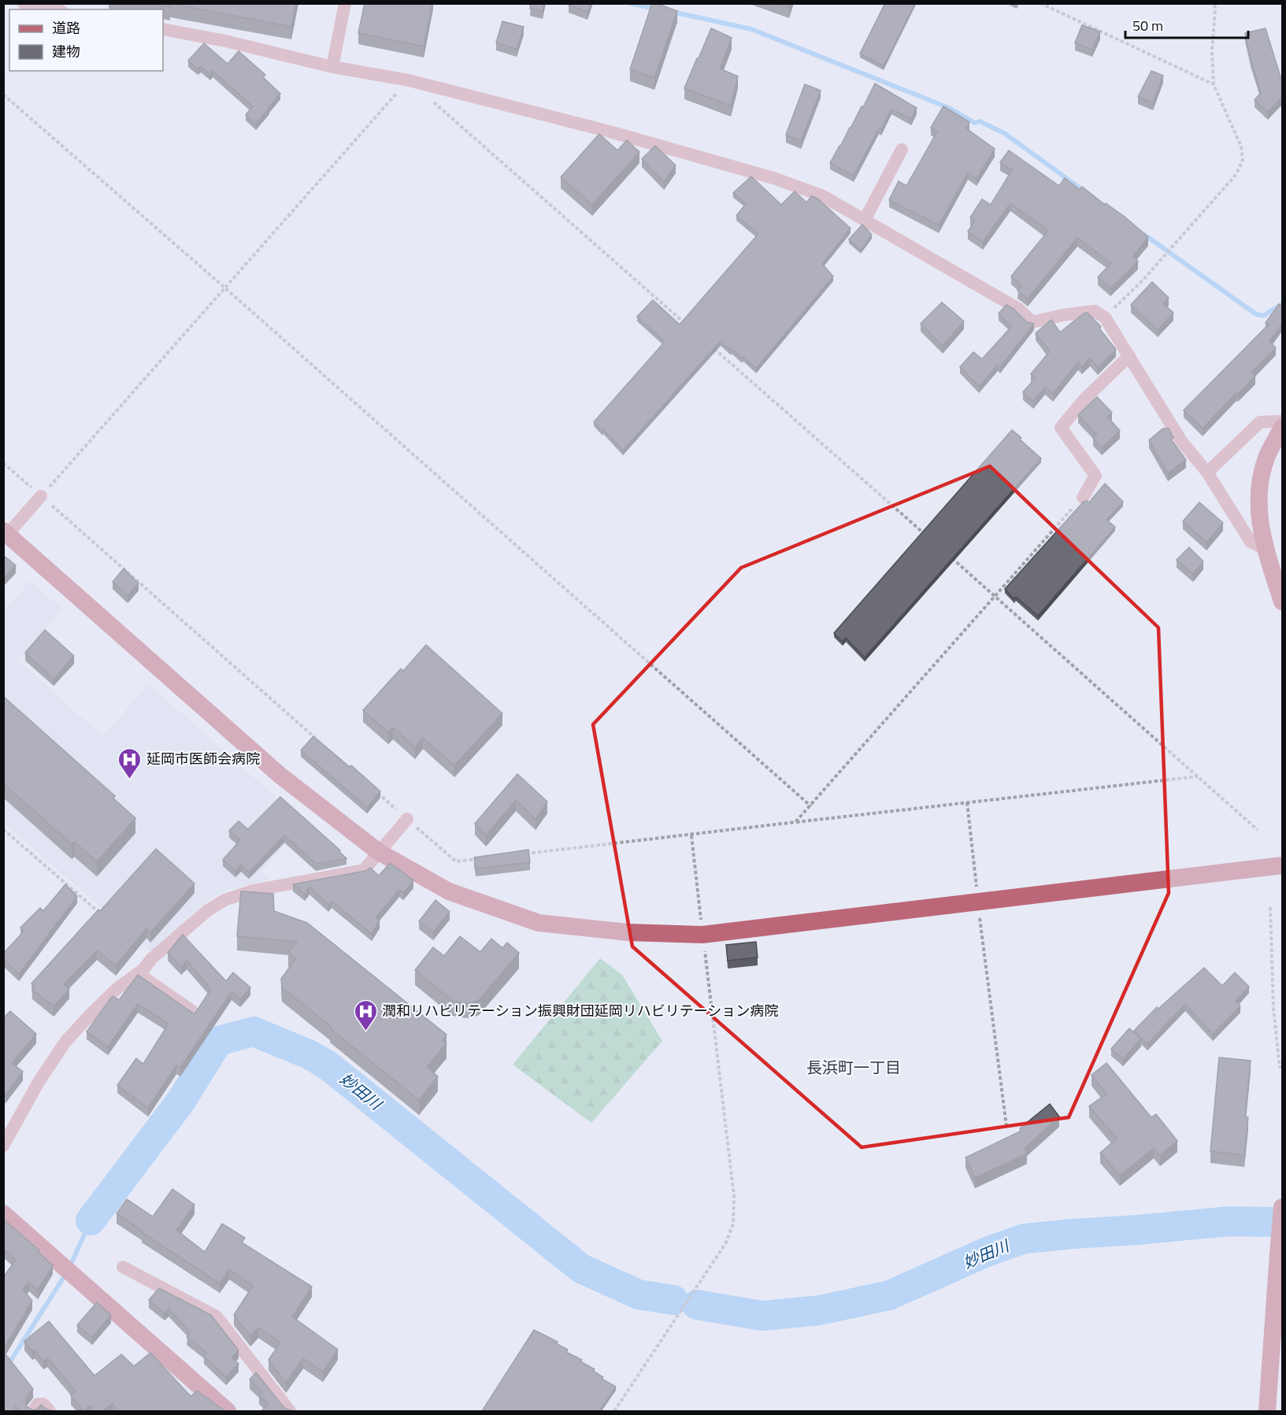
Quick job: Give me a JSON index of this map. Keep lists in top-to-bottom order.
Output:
{
  "districts": ["長浜町一丁目"],
  "water": ["妙田川"],
  "places": {
    "hospital": ["延岡市医師会病院", "潤和リハビリテーション振興財団延岡リハビリテーション病院"]
  },
  "legend": ["道路", "建物"],
  "scale_bar": "50 m"
}
